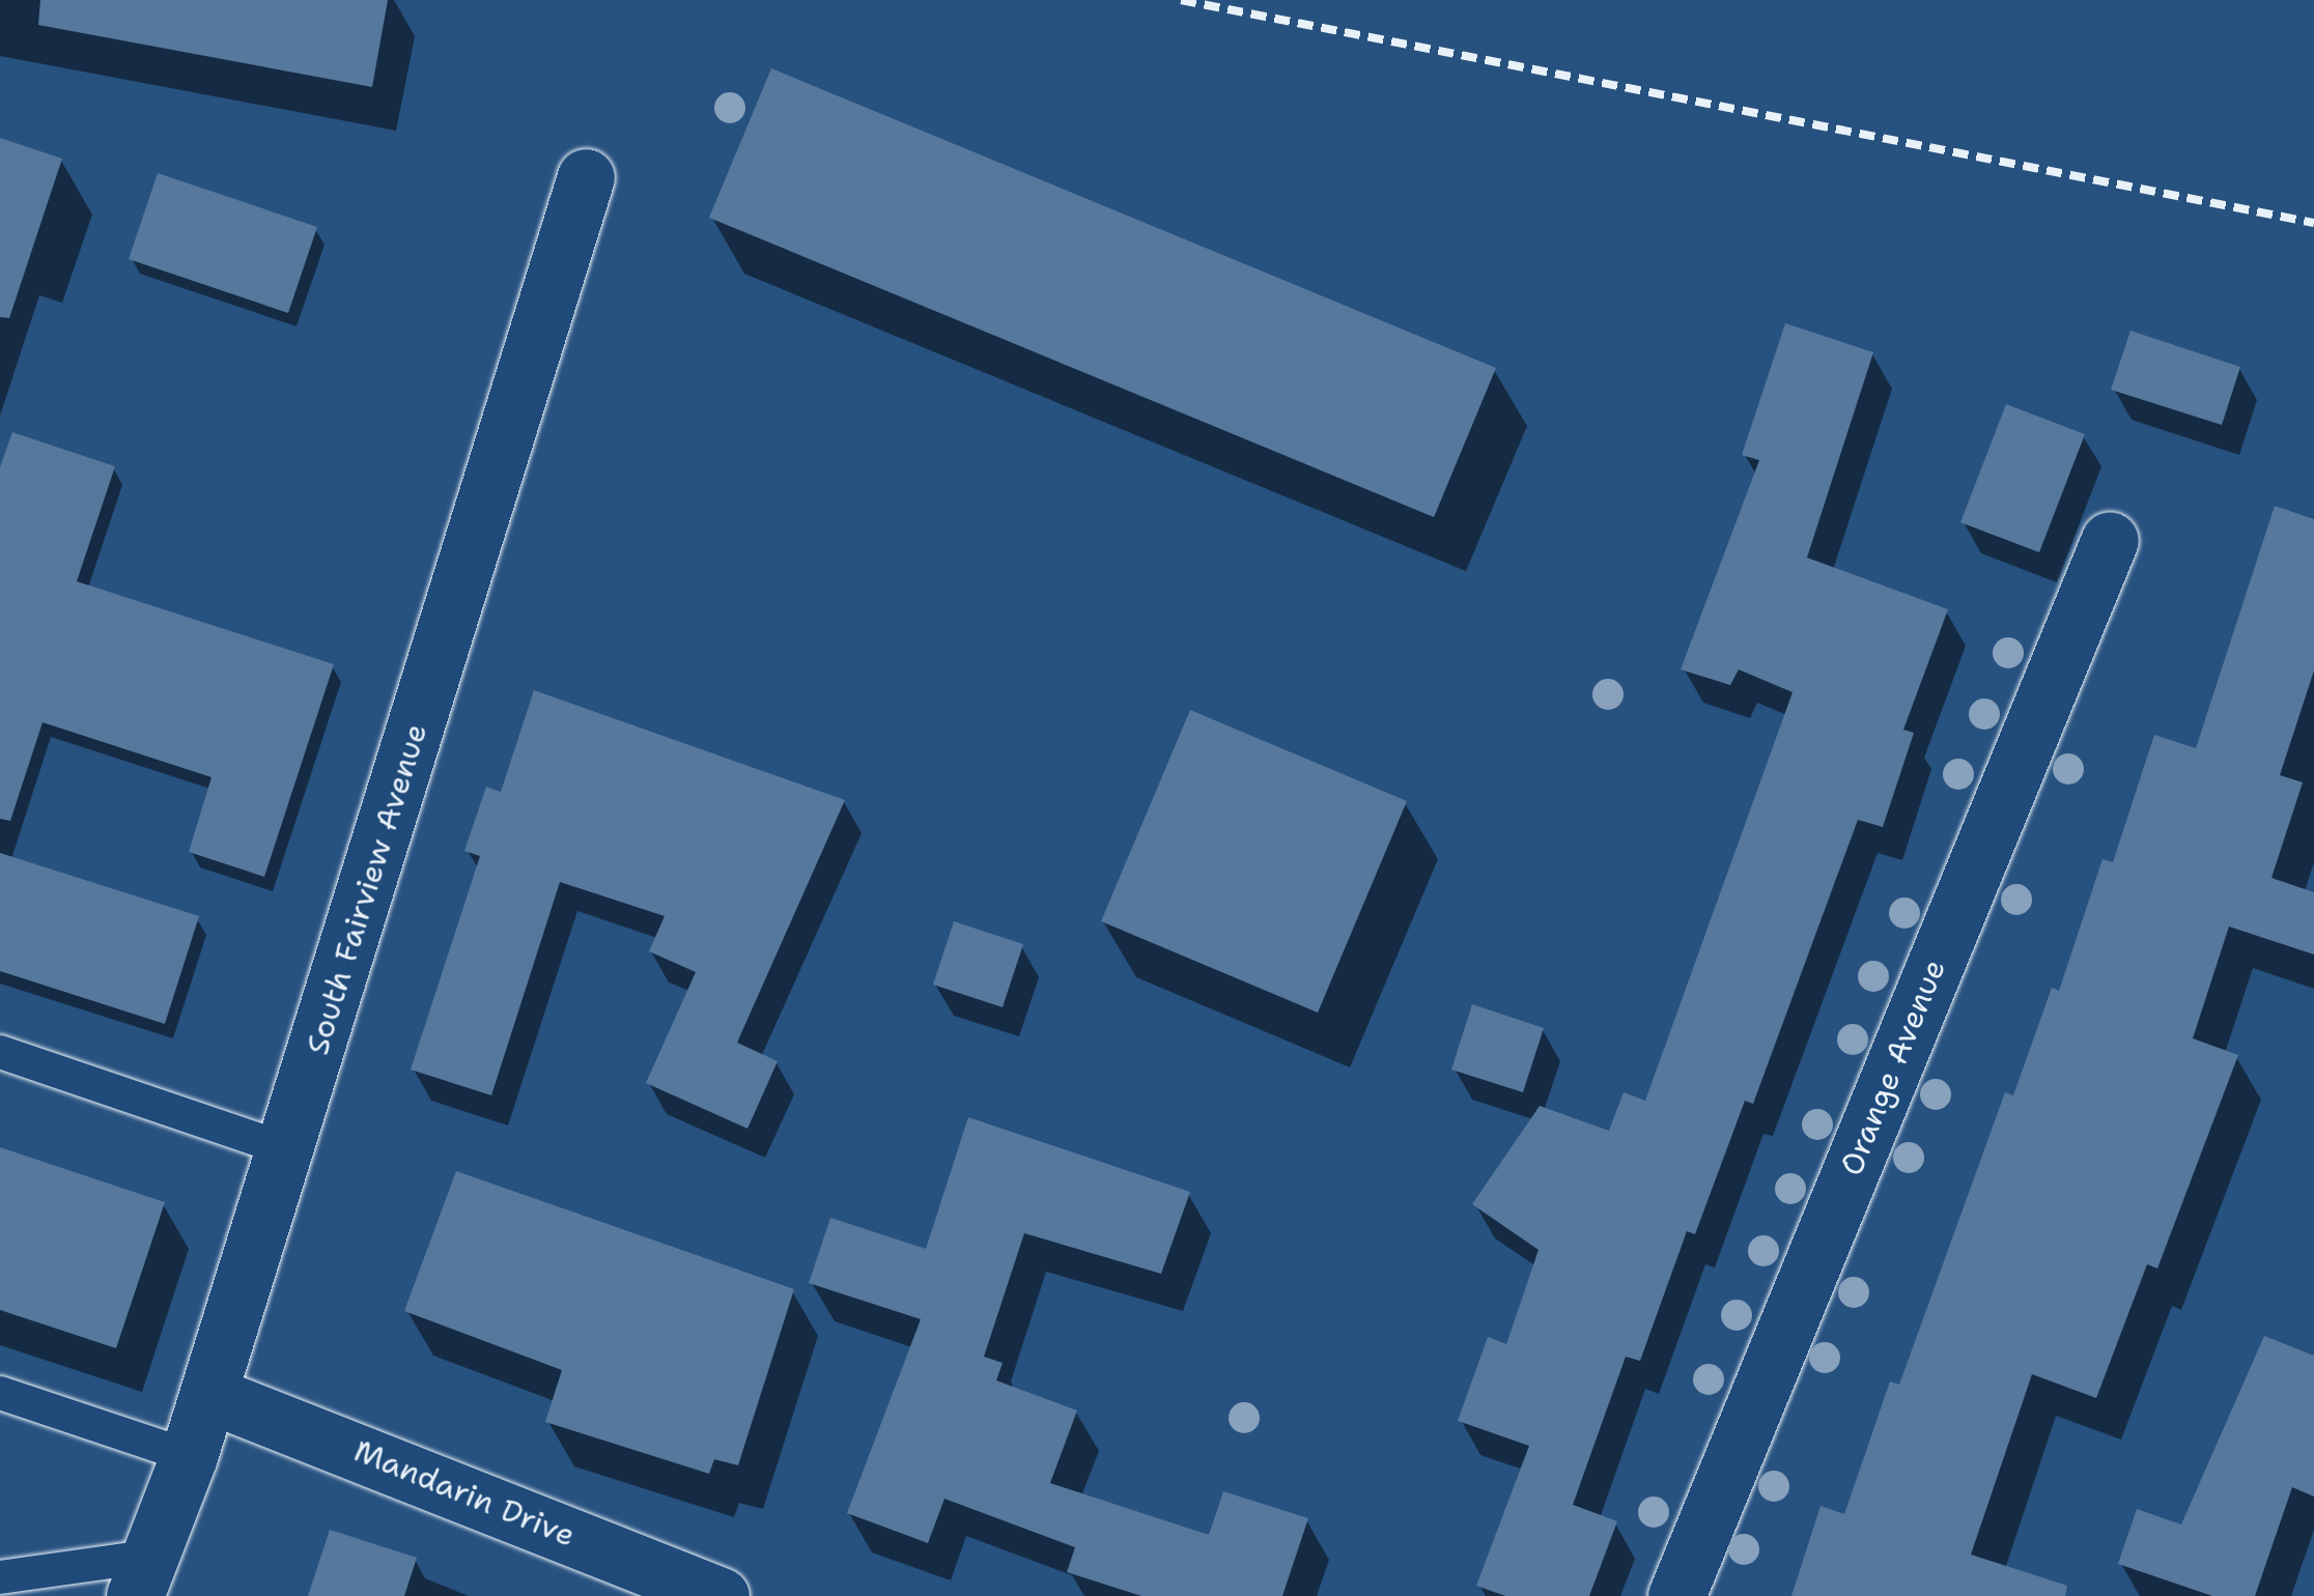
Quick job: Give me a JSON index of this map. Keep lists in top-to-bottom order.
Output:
{
  "streets": {
    "street": ["South Fairview Avenue", "Orange Avenue", "Mandarin Drive"]
  },
  "crossings": [
    ["South Fairview Avenue", "Mandarin Drive"]
  ]
}
